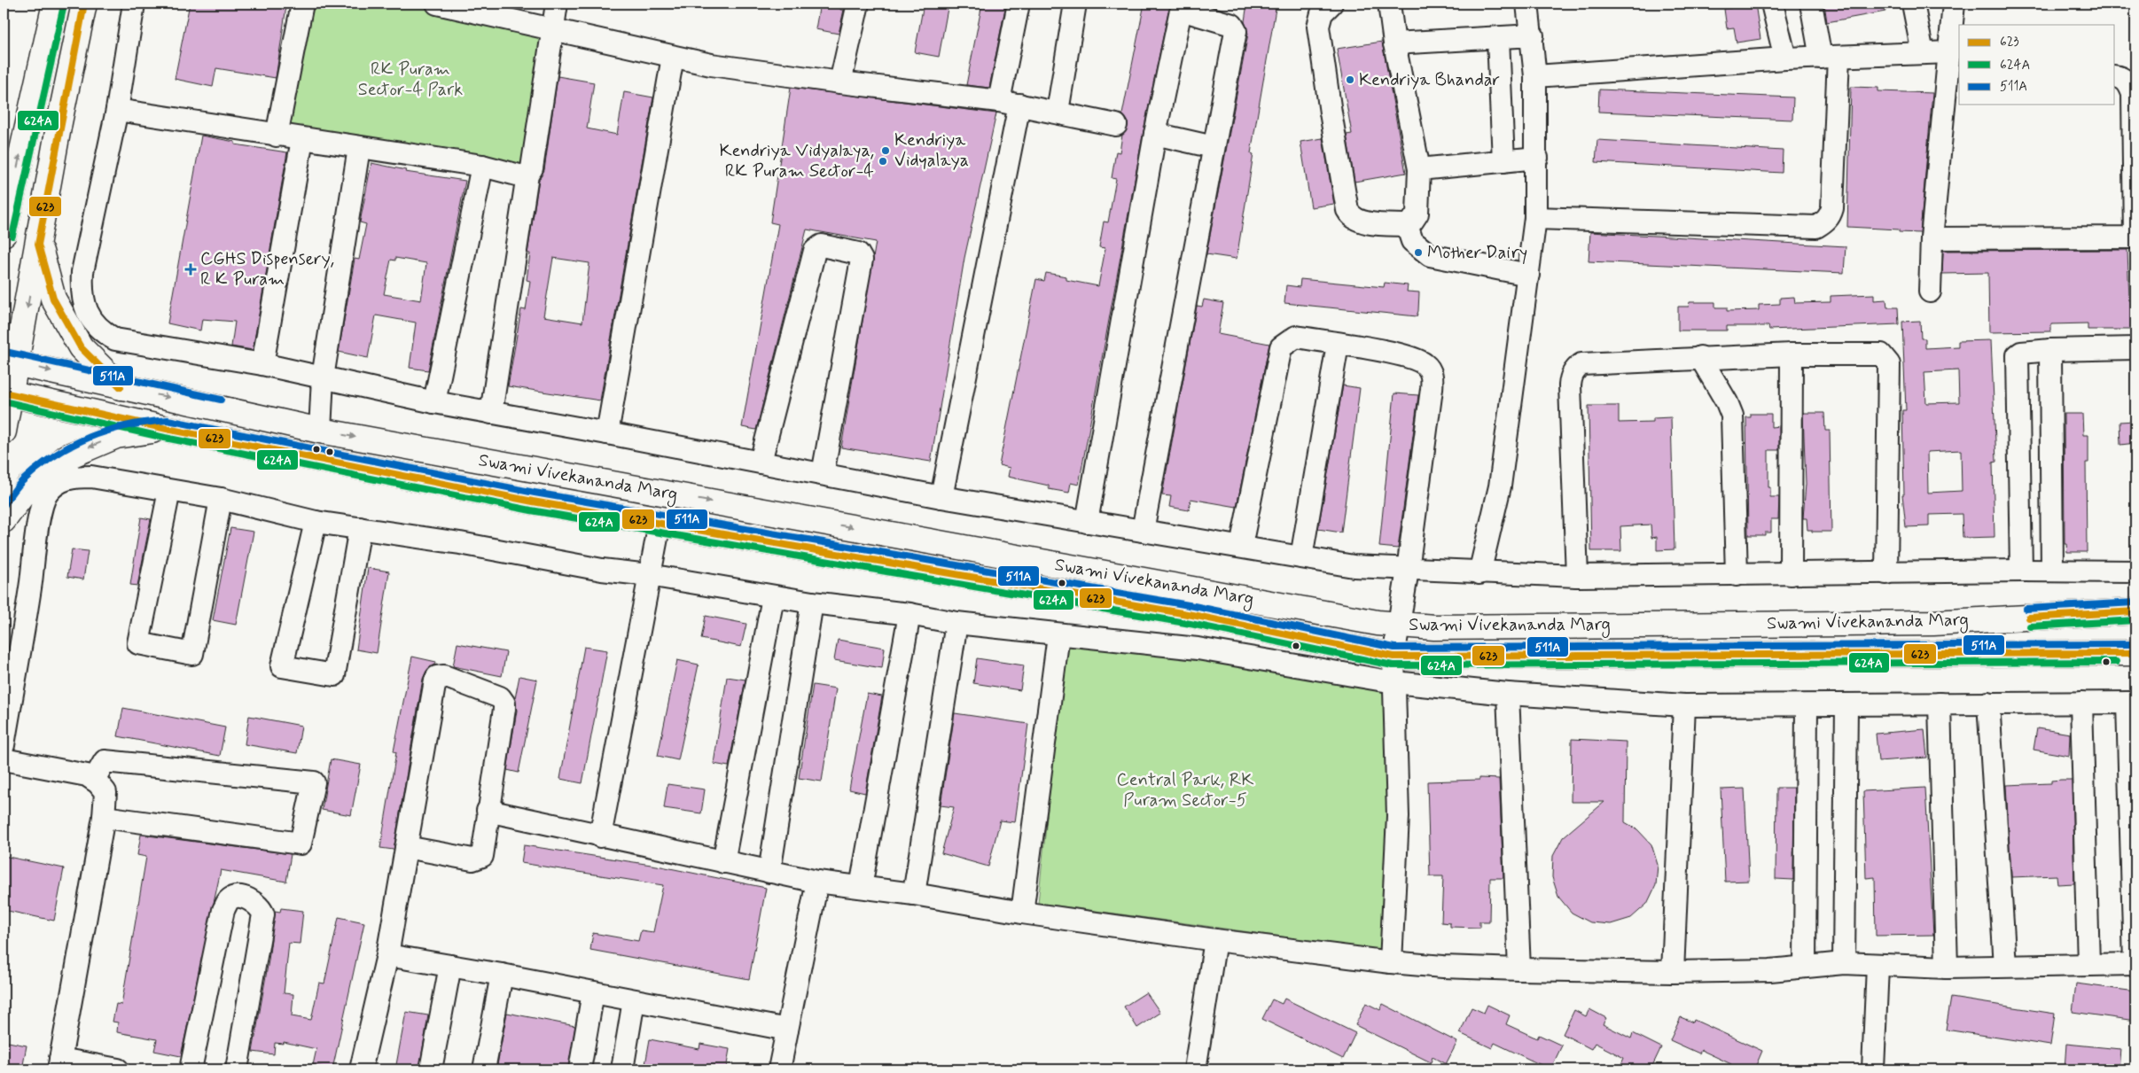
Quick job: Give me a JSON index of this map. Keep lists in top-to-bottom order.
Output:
{
  "streets": {
    "street": ["Swami Vivekananda Marg"]
  },
  "parks": ["RK Puram Sector-4 Park", "Central Park, RK Puram Sector-5"],
  "places": {
    "other": [
      "Kendriya Bhandar",
      "Kendriya Vidyalaya",
      "Kendriya Vidyalaya, RK Puram Sector-4",
      "Mother Dairy"
    ],
    "health": ["CGHS Dispensery, R K Puram"]
  },
  "lines": ["transit line 623", "transit line 624A", "transit line 511A"],
  "legend": ["623", "624A", "511A"]
}
